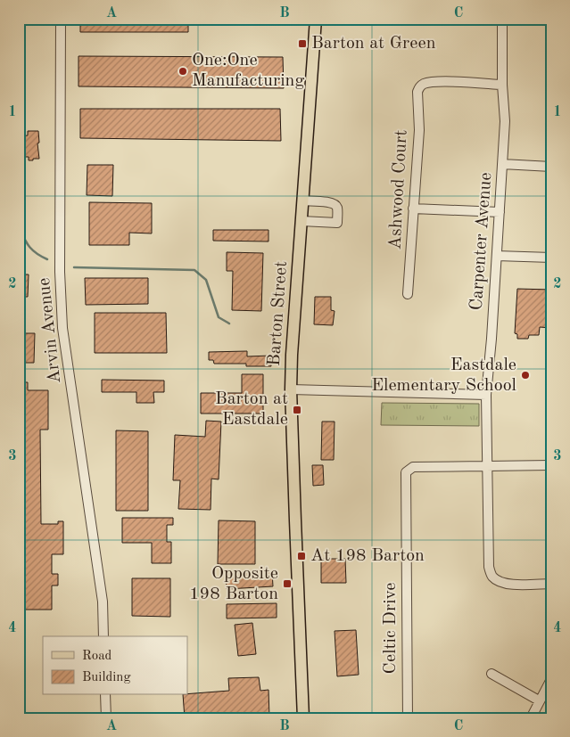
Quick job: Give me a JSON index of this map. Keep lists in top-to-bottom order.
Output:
{
  "streets": {
    "main road": ["Barton Street"],
    "street": [
      "Ashwood Court",
      "Carpenter Avenue",
      "Arvin Avenue",
      "Celtic Drive"
    ]
  },
  "crossings": [
    ["Ashwood Court", "Carpenter Avenue"],
    ["Carpenter Avenue", "Celtic Drive"]
  ],
  "places": {
    "transit": [
      "Barton at Green",
      "Barton at Eastdale",
      "At 198 Barton",
      "Opposite 198 Barton"
    ],
    "other": ["One:One Manufacturing", "Eastdale Elementary School"]
  },
  "legend": ["Road", "Building"],
  "grid": {
    "columns": ["A", "B", "C"],
    "rows": [
      "1",
      "2",
      "3",
      "4"
    ]
  }
}
